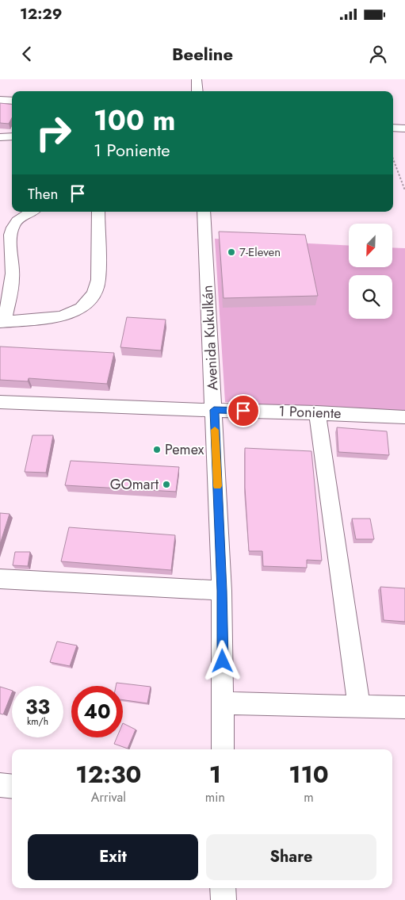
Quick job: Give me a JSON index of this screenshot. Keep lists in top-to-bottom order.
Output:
{
  "streets": {
    "street": ["Avenida Kukulkán", "1 Poniente"]
  },
  "crossings": [
    ["Avenida Kukulkán", "1 Poniente"]
  ],
  "places": ["7-Eleven", "Pemex", "GOmart"],
  "north": "bottom left",
  "page": {
    "status": "12:29",
    "header": "Beeline",
    "turn": ["100 m", "1 Poniente"],
    "then": "Then",
    "speed": "33 km/h",
    "limit": "40",
    "eta": [
      "12:30",
      "Arrival",
      "1",
      "min",
      "110",
      "m"
    ],
    "buttons": ["Exit", "Share"]
  }
}
